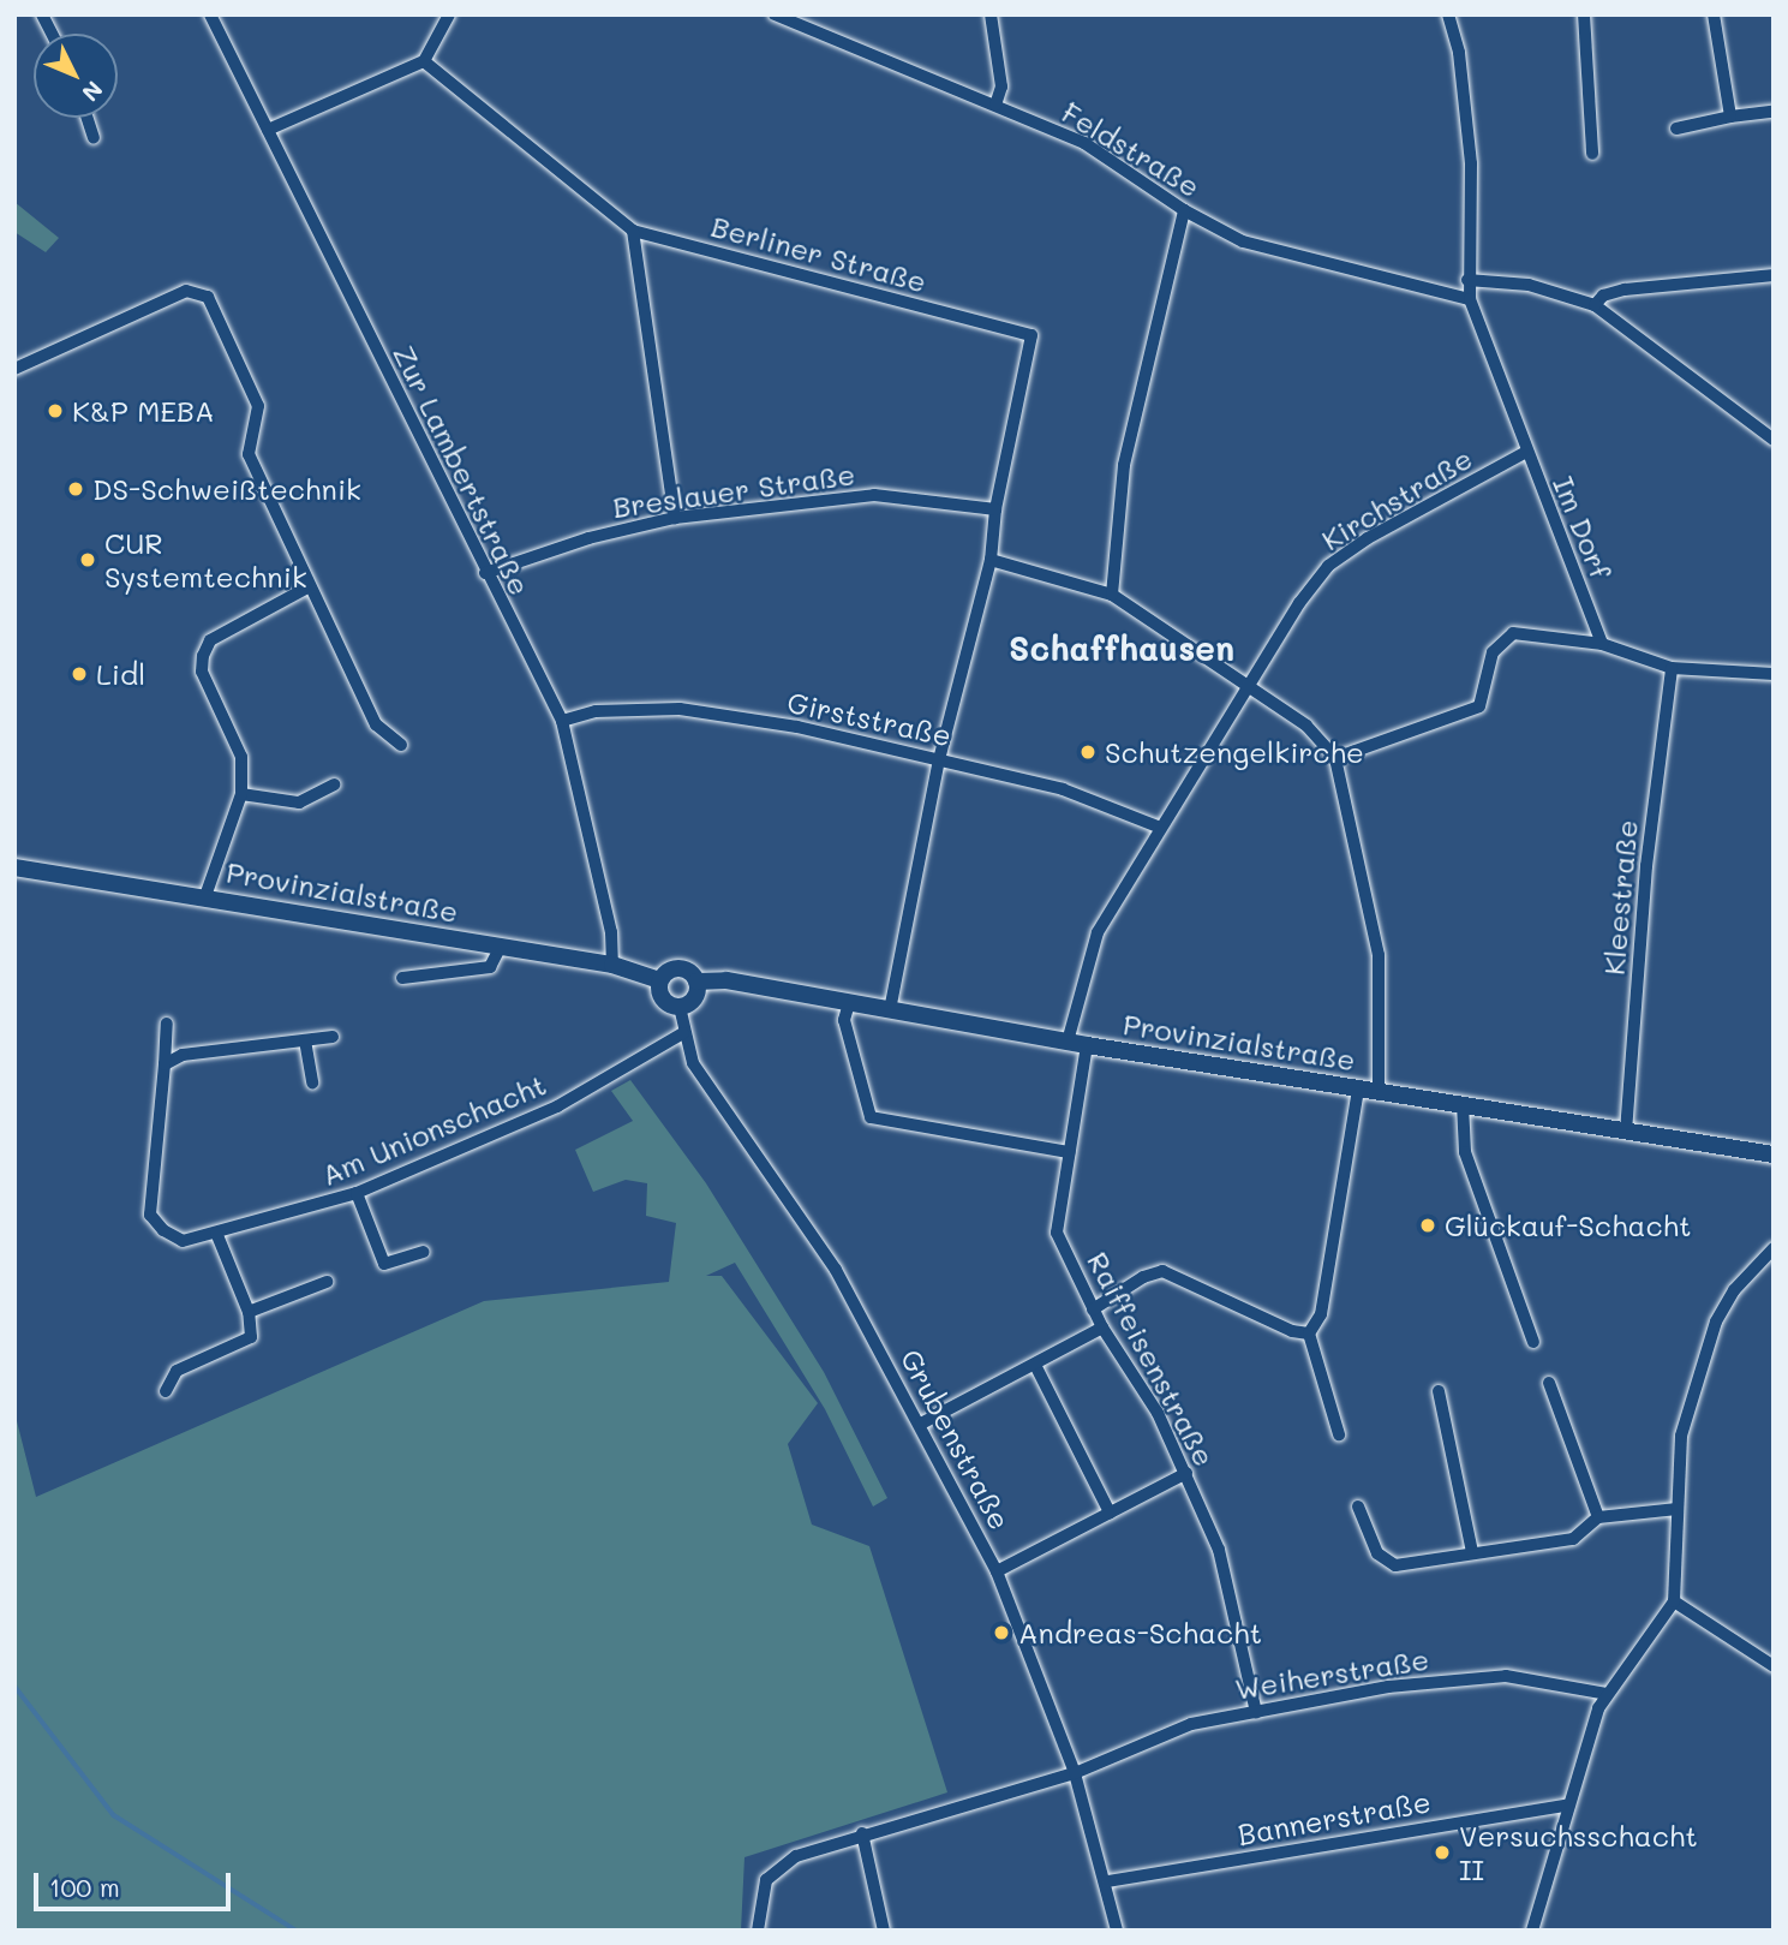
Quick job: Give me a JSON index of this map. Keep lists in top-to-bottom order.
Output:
{
  "streets": {
    "street": [
      "Feldstraße",
      "Berliner Straße",
      "Zur Lambertstraße",
      "Breslauer Straße",
      "Kirchstraße",
      "Im Dorf",
      "Girststraße",
      "Provinzialstraße",
      "Kleestraße",
      "Am Unionschacht",
      "Raiffeisenstraße",
      "Grubenstraße",
      "Weiherstraße",
      "Bannerstraße"
    ]
  },
  "crossings": [
    ["Feldstraße", "Im Dorf"],
    ["Berliner Straße", "Breslauer Straße"],
    ["Berliner Straße", "Girststraße"],
    ["Berliner Straße", "Provinzialstraße"],
    ["Zur Lambertstraße", "Breslauer Straße"],
    ["Zur Lambertstraße", "Girststraße"],
    ["Zur Lambertstraße", "Provinzialstraße"],
    ["Kirchstraße", "Im Dorf"],
    ["Kirchstraße", "Girststraße"],
    ["Kirchstraße", "Provinzialstraße"],
    ["Provinzialstraße", "Kleestraße"],
    ["Provinzialstraße", "Grubenstraße"],
    ["Am Unionschacht", "Grubenstraße"],
    ["Raiffeisenstraße", "Weiherstraße"],
    ["Grubenstraße", "Weiherstraße"],
    ["Grubenstraße", "Bannerstraße"]
  ],
  "districts": ["Schaffhausen"],
  "places": [
    "K&P MEBA",
    "DS-Schweißtechnik",
    "CUR Systemtechnik",
    "Lidl",
    "Schutzengelkirche",
    "Glückauf-Schacht",
    "Andreas-Schacht",
    "Versuchsschacht II"
  ],
  "scale_bar": "100 m",
  "north": "bottom right"
}
